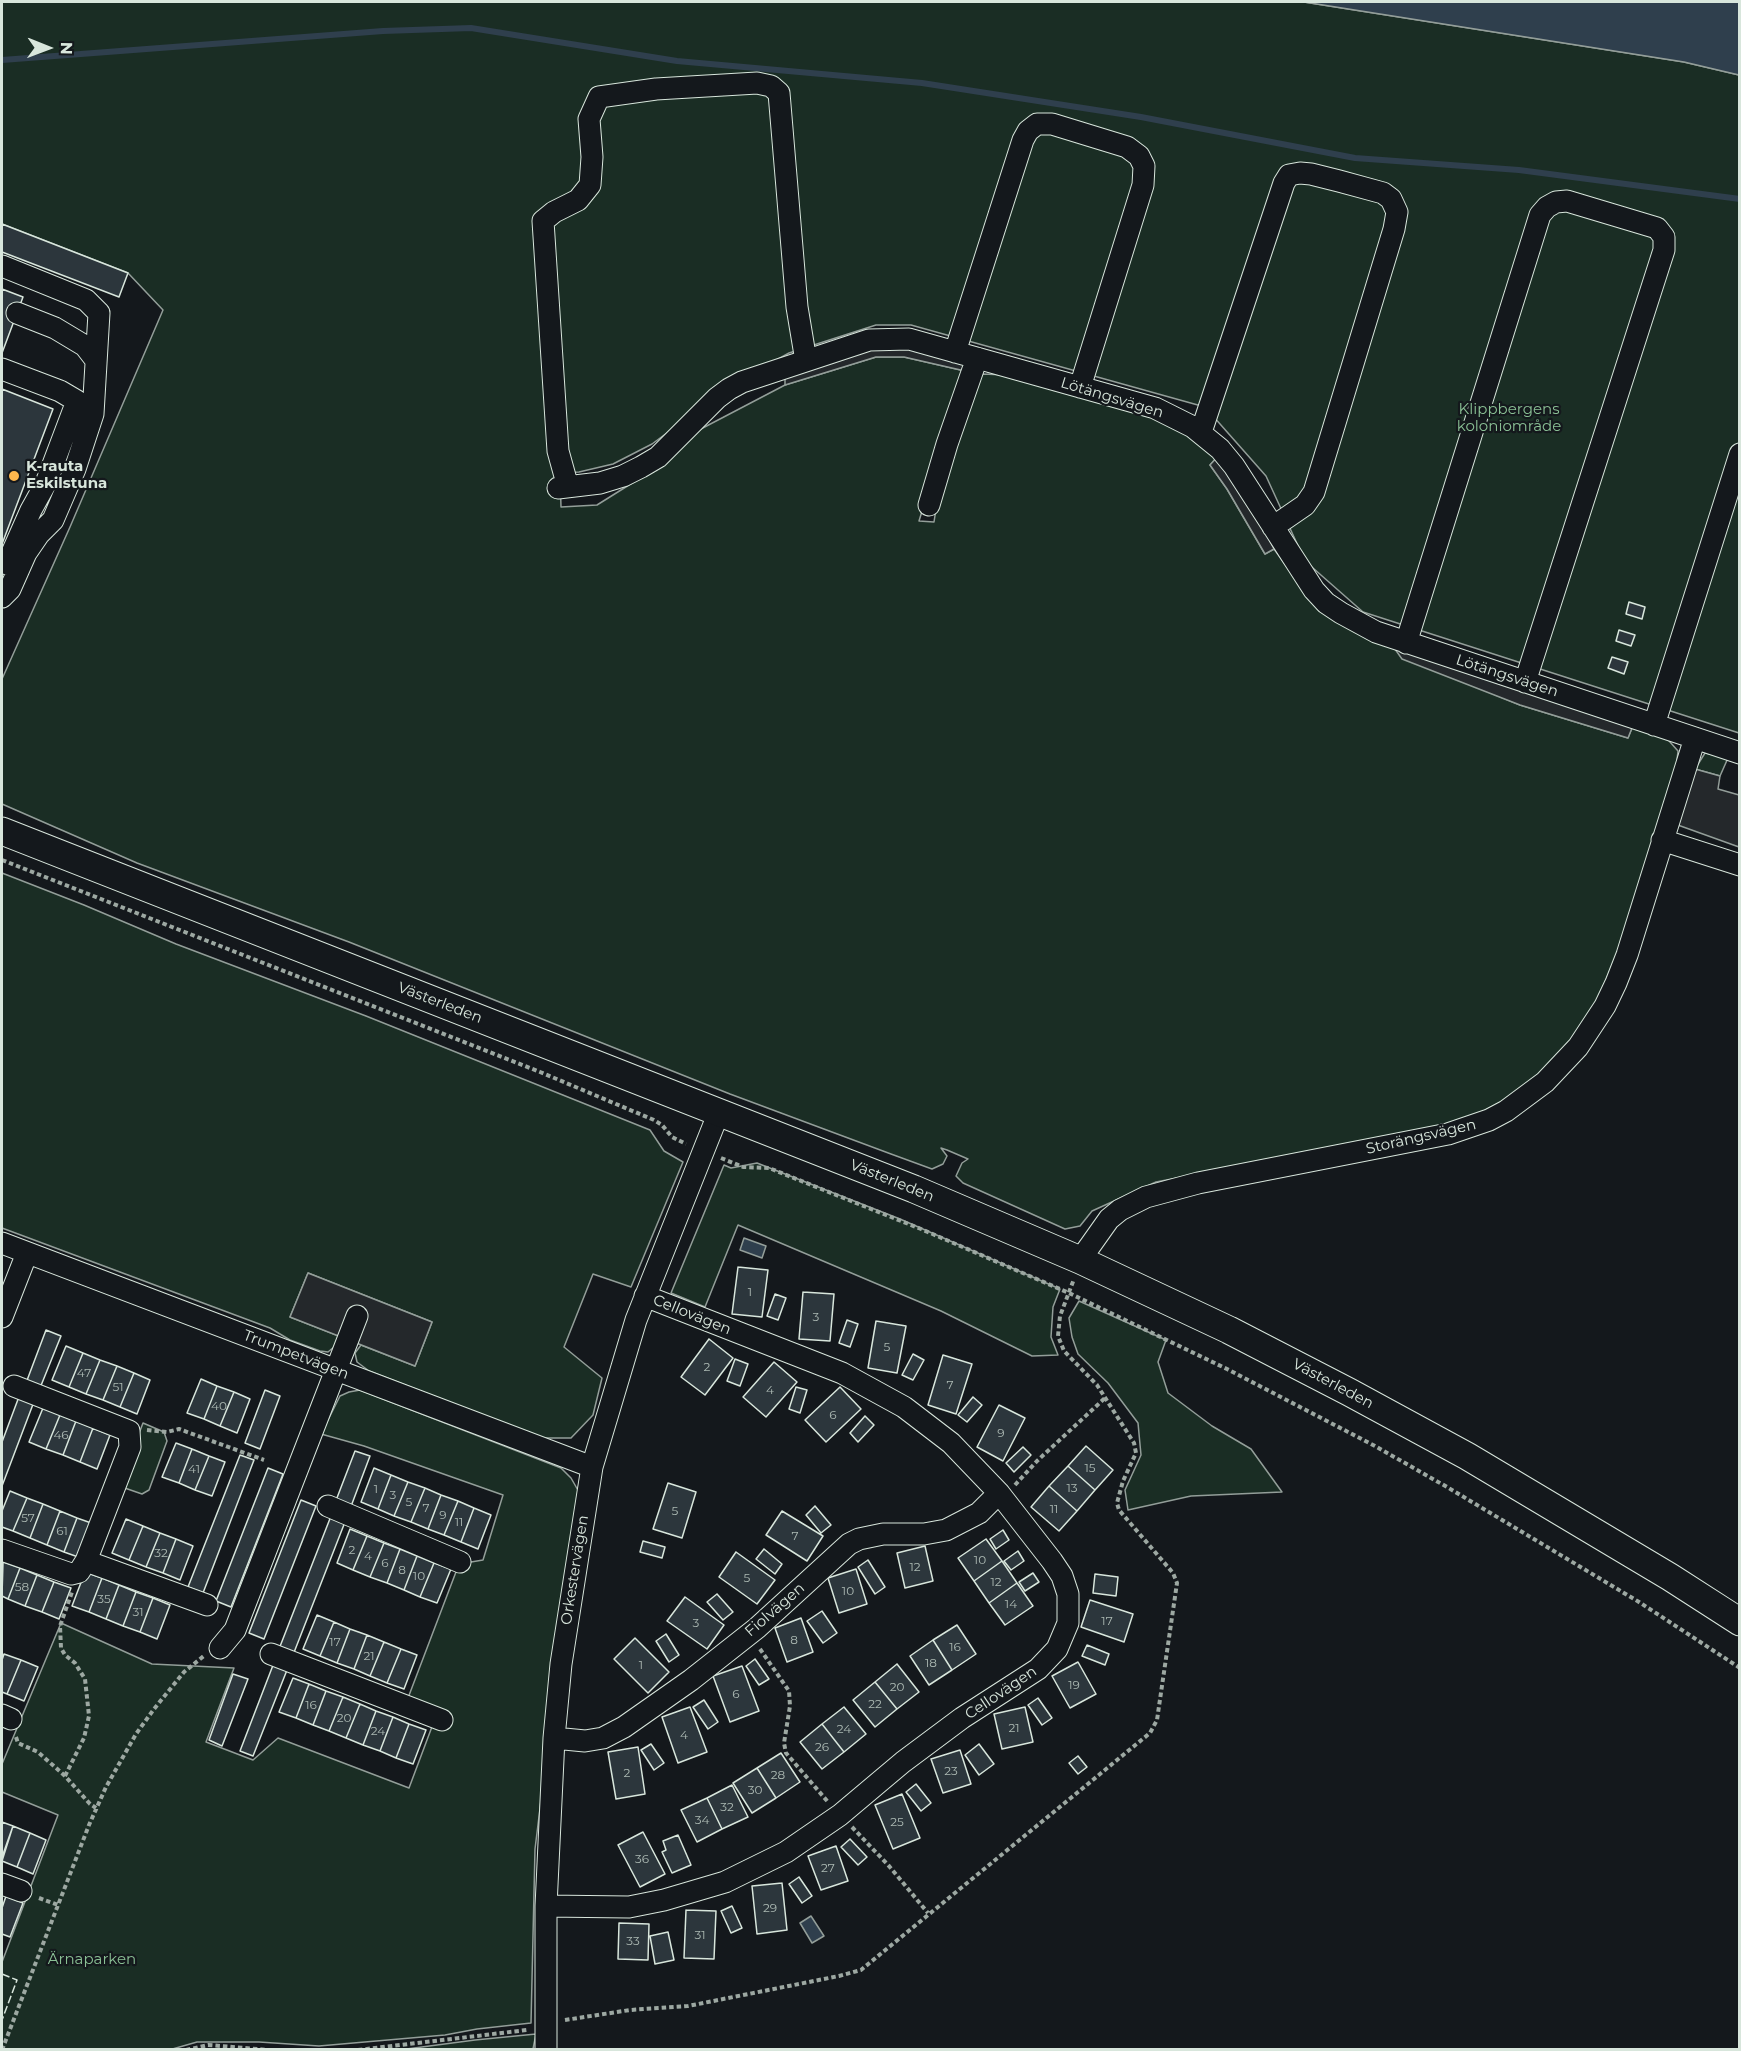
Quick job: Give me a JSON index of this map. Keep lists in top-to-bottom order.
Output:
{
  "streets": {
    "main road": ["Västerleden"],
    "street": [
      "Lötängsvägen",
      "Storängsvägen",
      "Cellovägen",
      "Trumpetvägen",
      "Orkestervägen",
      "Fiolvägen"
    ]
  },
  "crossings": [
    ["Lötängsvägen", "Storängsvägen"],
    ["Västerleden", "Storängsvägen"],
    ["Västerleden", "Orkestervägen"],
    ["Cellovägen", "Orkestervägen"],
    ["Cellovägen", "Fiolvägen"],
    ["Trumpetvägen", "Orkestervägen"],
    ["Orkestervägen", "Fiolvägen"]
  ],
  "parks": ["Klippbergens koloniområde", "Ärnaparken"],
  "places": ["K-rauta Eskilstuna"],
  "house_numbers": [
    "1",
    "3",
    "5",
    "2",
    "47",
    "7",
    "51",
    "4",
    "40",
    "6",
    "9",
    "46",
    "15",
    "41",
    "13",
    "1",
    "3",
    "5",
    "7",
    "11",
    "5",
    "9",
    "57",
    "11",
    "61",
    "7",
    "2",
    "32",
    "4",
    "10",
    "6",
    "12",
    "8",
    "10",
    "5",
    "12",
    "58",
    "10",
    "35",
    "14",
    "31",
    "17",
    "3",
    "8",
    "17",
    "16",
    "21",
    "18",
    "1",
    "19",
    "20",
    "6",
    "22",
    "16",
    "20",
    "21",
    "24",
    "24",
    "4",
    "26",
    "23",
    "2",
    "28",
    "30",
    "32",
    "34",
    "25",
    "36",
    "27",
    "29",
    "31",
    "33"
  ],
  "north": "right"
}
